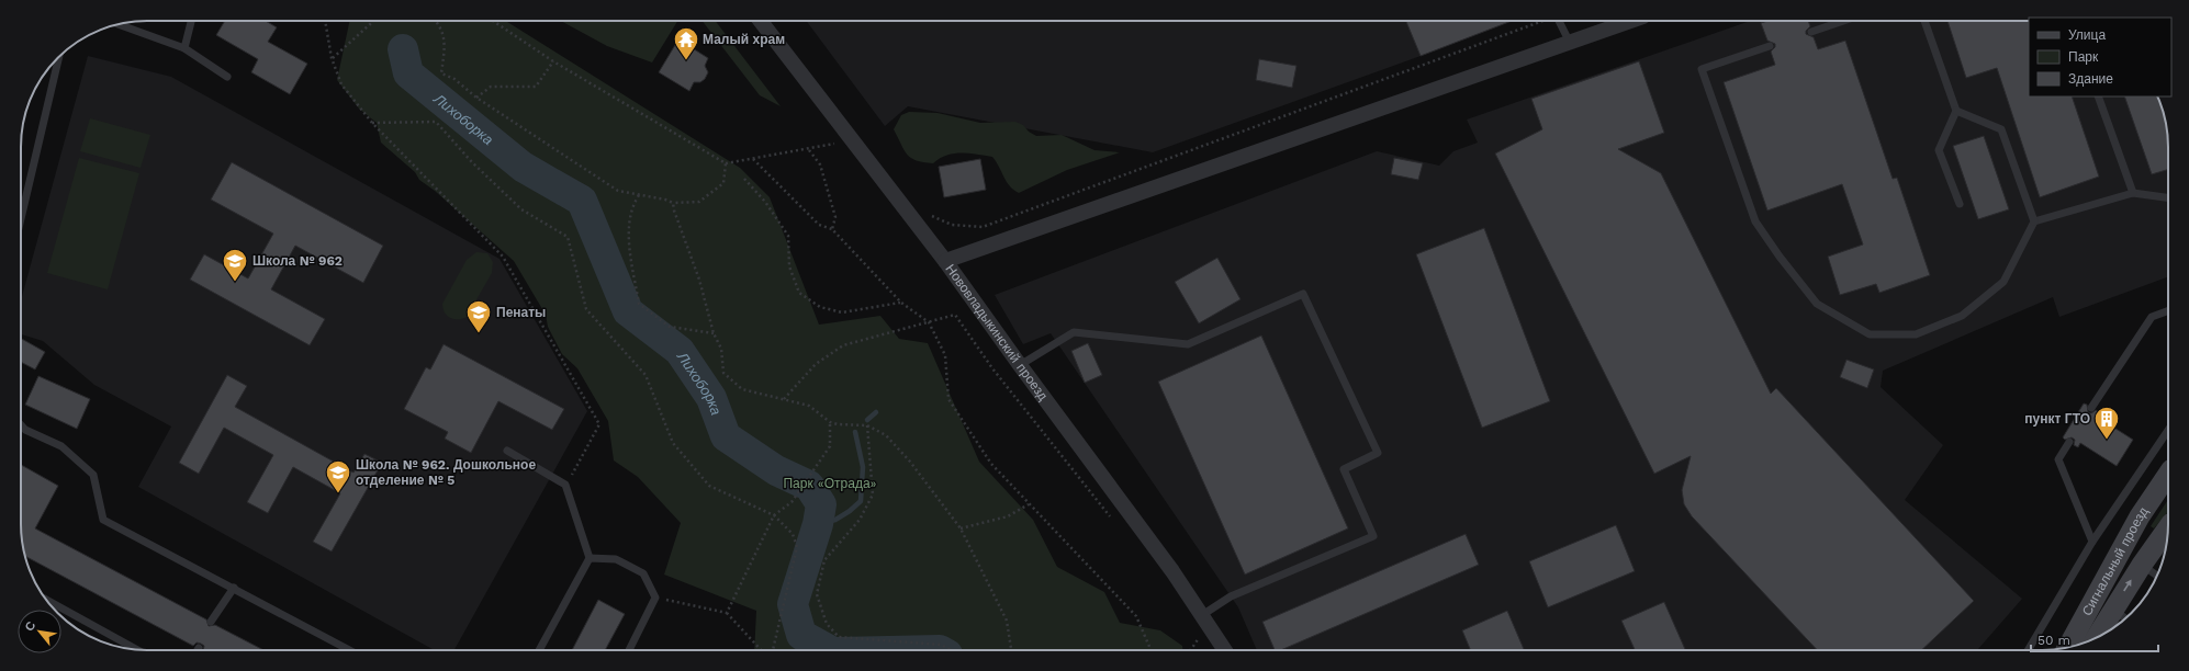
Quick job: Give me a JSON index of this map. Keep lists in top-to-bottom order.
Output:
{
  "streets": {
    "main road": ["Сигнальный проезд"],
    "street": ["Нововладыкинский проезд"]
  },
  "water": ["Лихоборка"],
  "parks": ["Парк «Отрада»"],
  "places": {
    "temple": ["Малый храм"],
    "school or university": ["Школа № 962", "Пенаты", "Школа № 962. Дошкольное отделение № 5"],
    "building": ["пункт ГТО"]
  },
  "legend": ["Улица", "Парк", "Здание"],
  "scale_bar": "50 m",
  "north": "top left"
}
